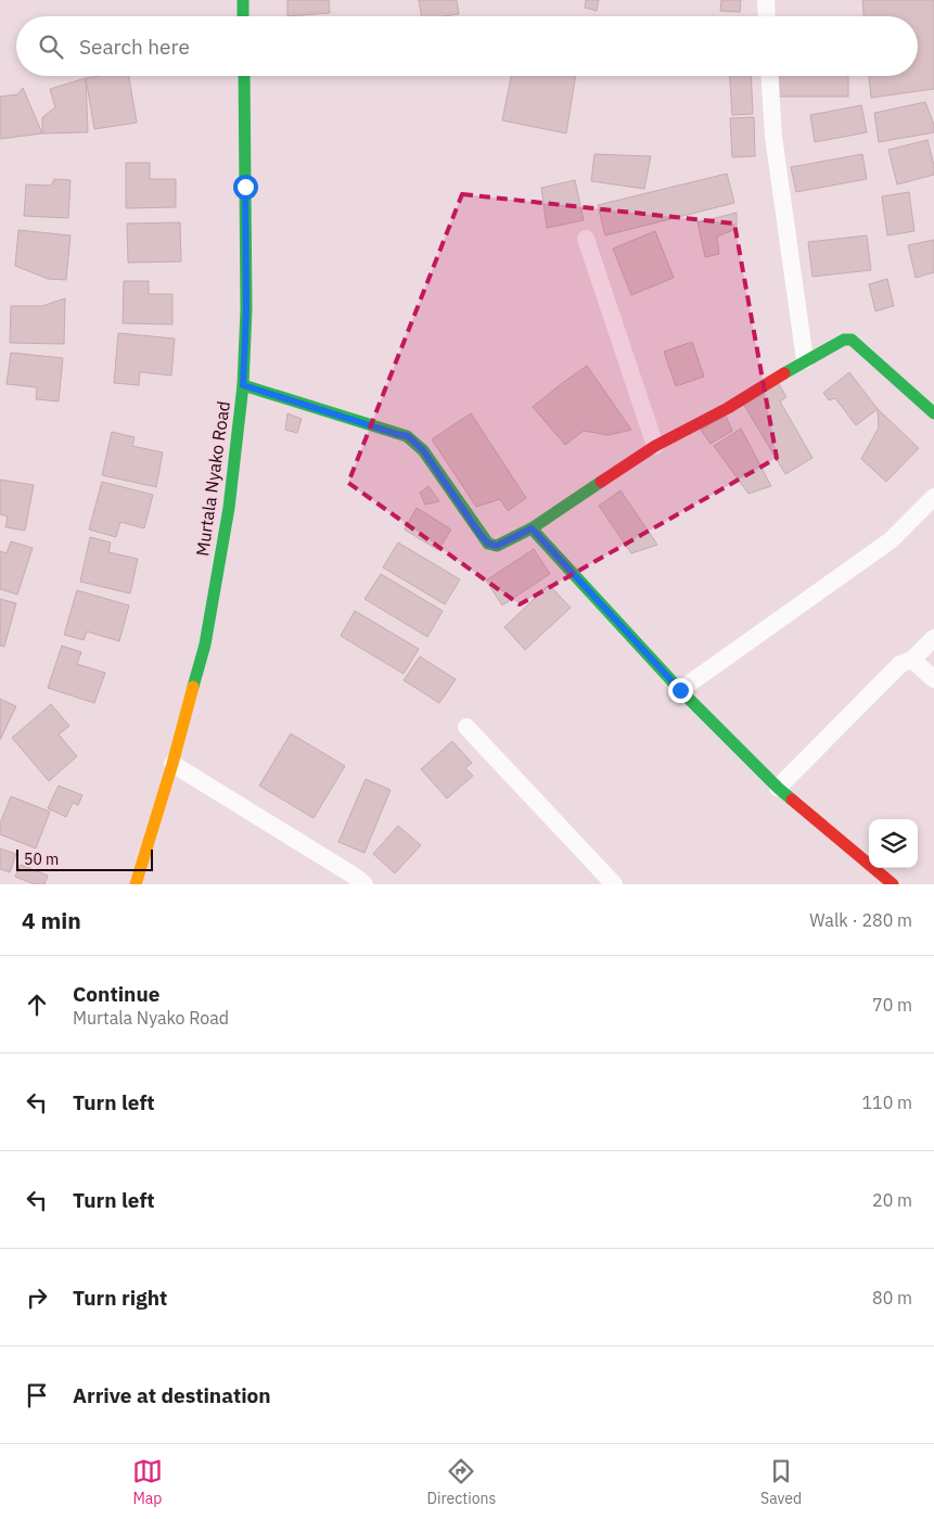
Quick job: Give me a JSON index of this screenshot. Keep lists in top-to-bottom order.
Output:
{
  "streets": {
    "street": ["Murtala Nyako Road"]
  },
  "scale_bar": "50 m",
  "page": {
    "search": "Search here",
    "scale": "50 m",
    "heading": ["4 min", "Walk · 280 m"],
    "list": [
      ["Continue", "Murtala Nyako Road", "70 m"],
      ["Turn left", "110 m"],
      ["Turn left", "20 m"],
      ["Turn right", "80 m"],
      "Arrive at destination"
    ],
    "nav": ["Map", "Directions", "Saved"]
  }
}
